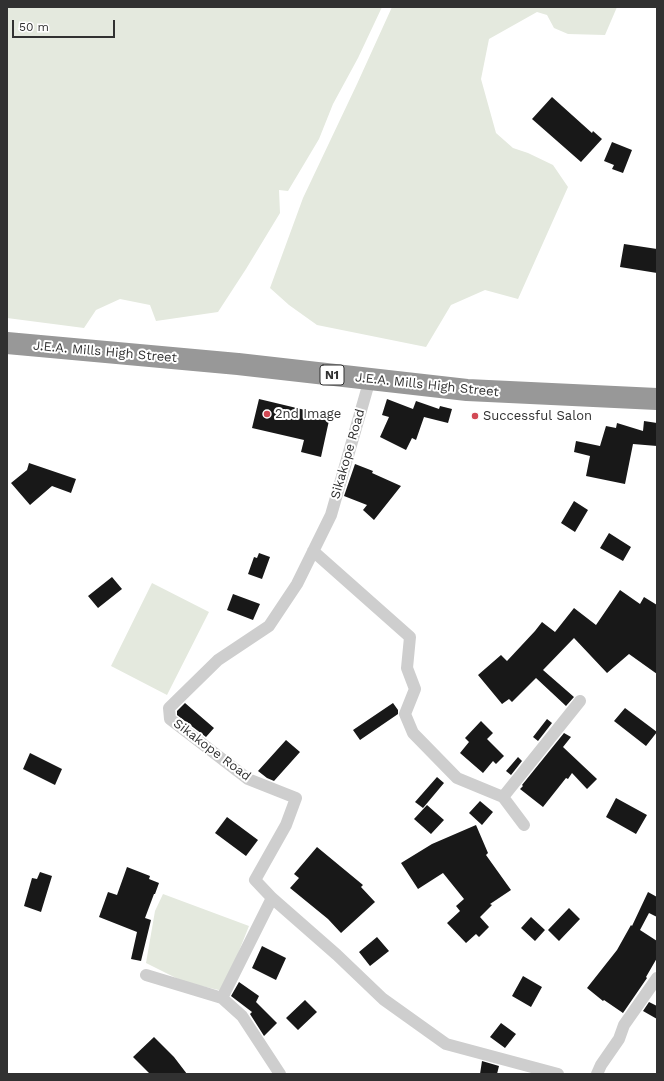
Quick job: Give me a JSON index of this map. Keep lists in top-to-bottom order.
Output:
{
  "streets": {
    "highway": ["J.E.A. Mills High Street", "N1"],
    "street": ["Sikakope Road"]
  },
  "crossings": [
    ["J.E.A. Mills High Street", "Sikakope Road"]
  ],
  "places": ["2nd Image", "Successful Salon"],
  "scale_bar": "50 m"
}
